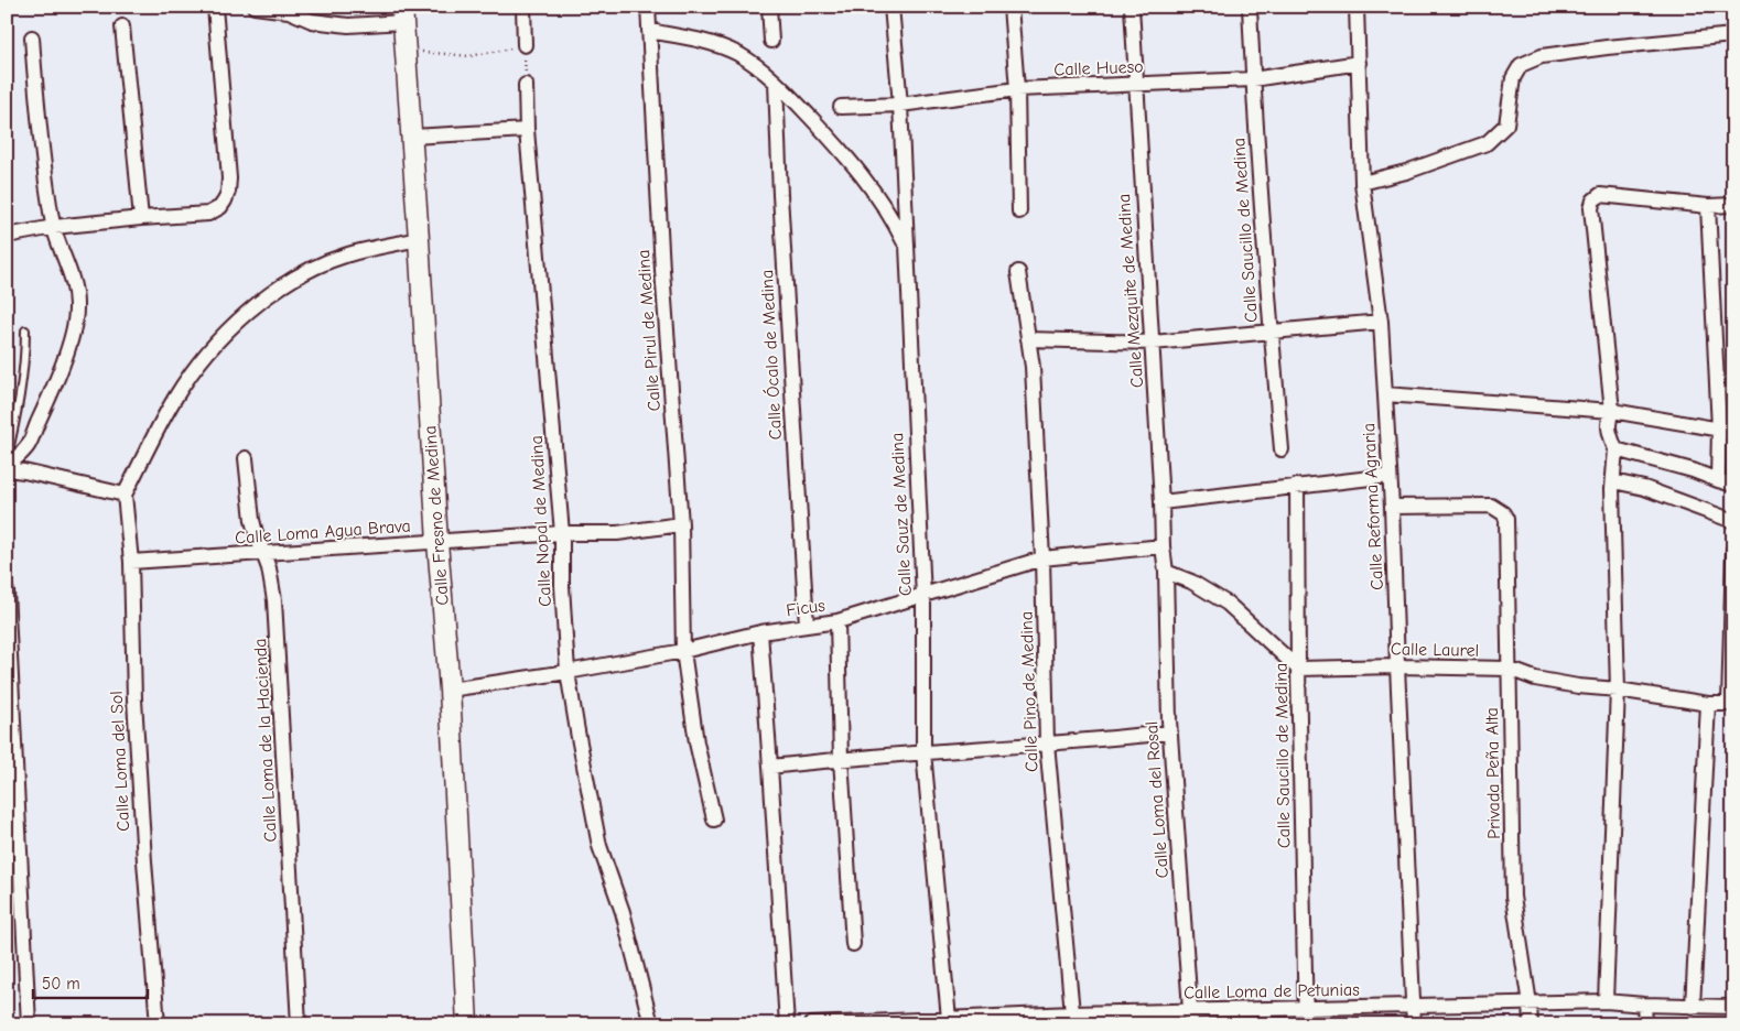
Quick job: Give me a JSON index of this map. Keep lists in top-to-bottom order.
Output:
{
  "streets": {
    "street": [
      "Calle Hueso",
      "Calle Saucillo de Medina",
      "Calle Mezquite de Medina",
      "Calle Pirul de Medina",
      "Calle Ócalo de Medina",
      "Calle Reforma Agraria",
      "Calle Sauz de Medina",
      "Calle Fresno de Medina",
      "Calle Nopal de Medina",
      "Calle Loma Agua Brava",
      "Ficus",
      "Calle Laurel",
      "Calle Pino de Medina",
      "Calle Loma de la Hacienda",
      "Calle Loma del Sol",
      "Privada Peña Alta",
      "Calle Loma del Rosal",
      "Calle Loma de Petunias"
    ]
  },
  "crossings": [
    ["Calle Hueso", "Calle Saucillo de Medina"],
    ["Calle Hueso", "Calle Mezquite de Medina"],
    ["Calle Hueso", "Calle Reforma Agraria"],
    ["Calle Hueso", "Calle Sauz de Medina"],
    ["Calle Saucillo de Medina", "Calle Laurel"],
    ["Calle Saucillo de Medina", "Calle Loma de Petunias"],
    ["Calle Mezquite de Medina", "Ficus"],
    ["Calle Mezquite de Medina", "Calle Loma del Rosal"],
    ["Calle Pirul de Medina", "Calle Loma Agua Brava"],
    ["Calle Pirul de Medina", "Ficus"],
    ["Calle Ócalo de Medina", "Ficus"],
    ["Calle Reforma Agraria", "Calle Laurel"],
    ["Calle Reforma Agraria", "Privada Peña Alta"],
    ["Calle Reforma Agraria", "Calle Loma de Petunias"],
    ["Calle Sauz de Medina", "Ficus"],
    ["Calle Sauz de Medina", "Calle Loma de Petunias"],
    ["Calle Fresno de Medina", "Calle Loma Agua Brava"],
    ["Calle Fresno de Medina", "Ficus"],
    ["Calle Nopal de Medina", "Calle Loma Agua Brava"],
    ["Calle Nopal de Medina", "Ficus"],
    ["Calle Loma Agua Brava", "Calle Loma de la Hacienda"],
    ["Calle Loma Agua Brava", "Calle Loma del Sol"],
    ["Ficus", "Calle Pino de Medina"],
    ["Calle Laurel", "Privada Peña Alta"],
    ["Calle Pino de Medina", "Calle Loma de Petunias"],
    ["Privada Peña Alta", "Calle Loma de Petunias"],
    ["Calle Loma del Rosal", "Calle Loma de Petunias"]
  ],
  "scale_bar": "50 m"
}
